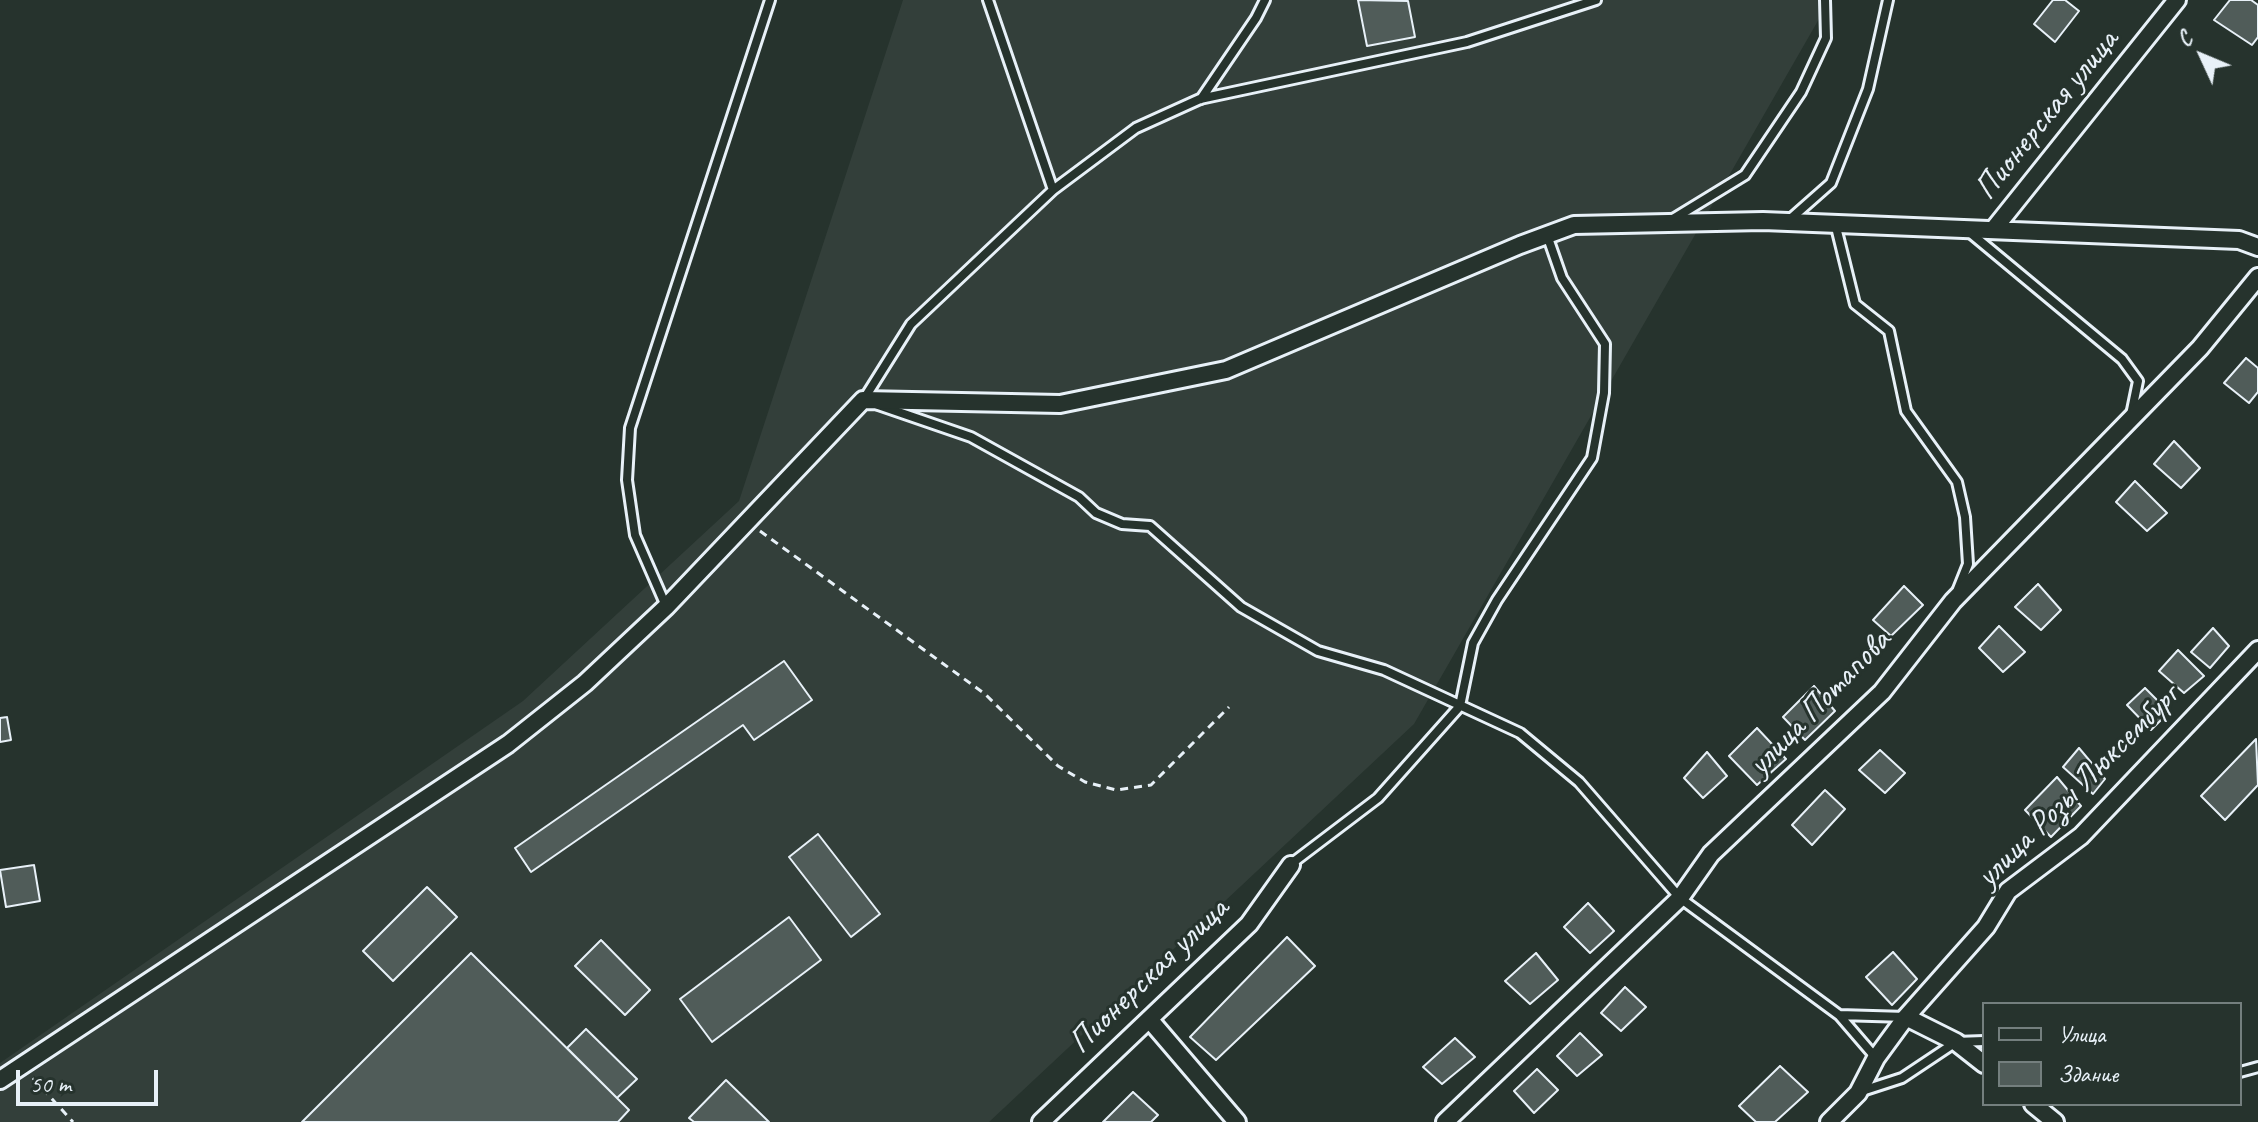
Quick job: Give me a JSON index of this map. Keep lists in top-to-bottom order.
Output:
{
  "streets": {
    "street": ["Пионерская улица", "улица Потапова", "улица Розы Люксембург"]
  },
  "legend": ["Улица", "Здание"],
  "scale_bar": "50 m",
  "north": "top left"
}
